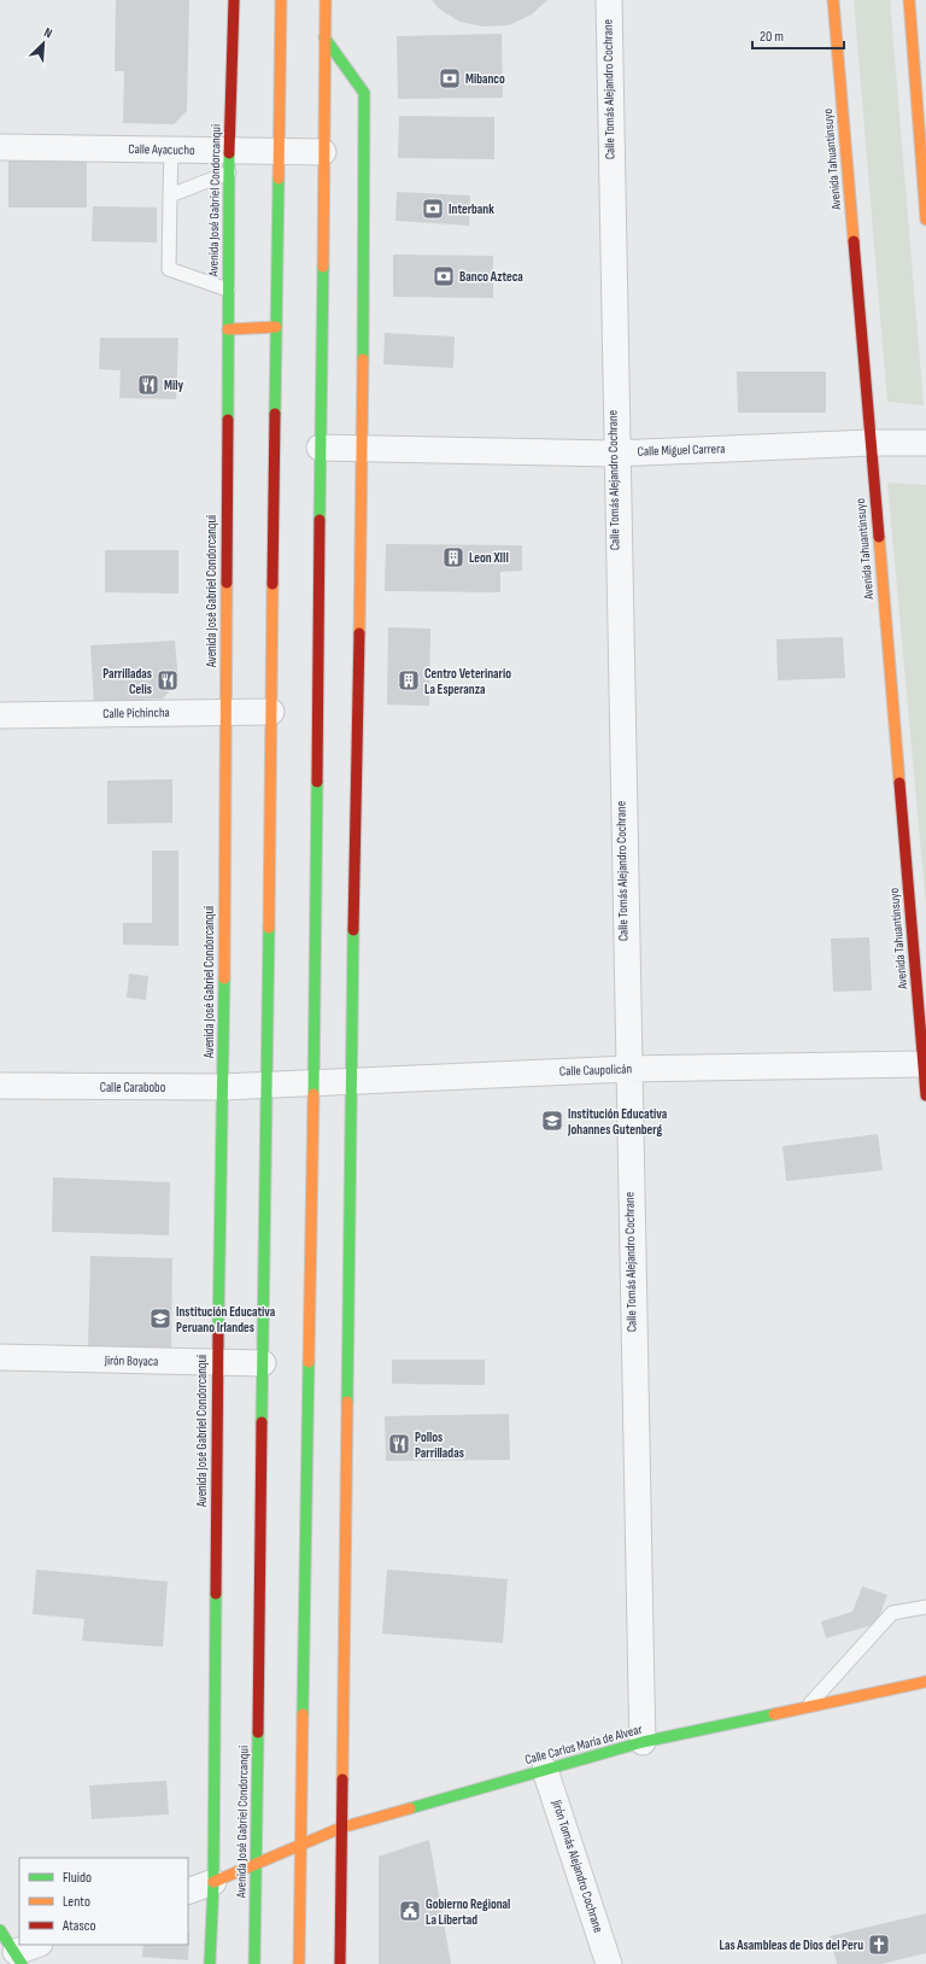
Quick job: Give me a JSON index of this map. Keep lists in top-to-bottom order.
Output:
{
  "streets": {
    "main road": ["Avenida Tahuantinsuyo", "Avenida José Gabriel Condorcanqui", "Calle Carlos María de Alvear"],
    "street": [
      "Calle Tomás Alejandro Cochrane",
      "Calle Ayacucho",
      "Calle Miguel Carrera",
      "Calle Pichincha",
      "Calle Caupolicán",
      "Calle Carabobo",
      "Jirón Boyaca",
      "Jirón Tomás Alejandro Cochrane"
    ]
  },
  "crossings": [
    ["Calle Tomás Alejandro Cochrane", "Calle Miguel Carrera"],
    ["Calle Tomás Alejandro Cochrane", "Calle Caupolicán"],
    ["Calle Tomás Alejandro Cochrane", "Calle Carlos María de Alvear"],
    ["Calle Ayacucho", "Avenida José Gabriel Condorcanqui"],
    ["Avenida Tahuantinsuyo", "Calle Miguel Carrera"],
    ["Avenida Tahuantinsuyo", "Calle Caupolicán"],
    ["Avenida José Gabriel Condorcanqui", "Calle Pichincha"],
    ["Avenida José Gabriel Condorcanqui", "Calle Caupolicán"],
    ["Avenida José Gabriel Condorcanqui", "Calle Carabobo"],
    ["Avenida José Gabriel Condorcanqui", "Jirón Boyaca"],
    ["Avenida José Gabriel Condorcanqui", "Calle Carlos María de Alvear"],
    ["Calle Caupolicán", "Calle Carabobo"],
    ["Calle Carlos María de Alvear", "Jirón Tomás Alejandro Cochrane"]
  ],
  "places": {
    "bank": ["Mibanco", "Interbank", "Banco Azteca"],
    "restaurant": ["Mily", "Parrilladas Celis", "Pollos Parrilladas"],
    "building": ["Leon XIII", "Centro Veterinario La Esperanza"],
    "school or university": ["Institución Educativa Johannes Gutenberg", "Institución Educativa Peruano Irlandes"],
    "public building": ["Gobierno Regional La Libertad"],
    "church": ["Las Asambleas de Dios del Peru"]
  },
  "legend": ["Fluido", "Lento", "Atasco"],
  "scale_bar": "20 m",
  "north": "top right"
}
